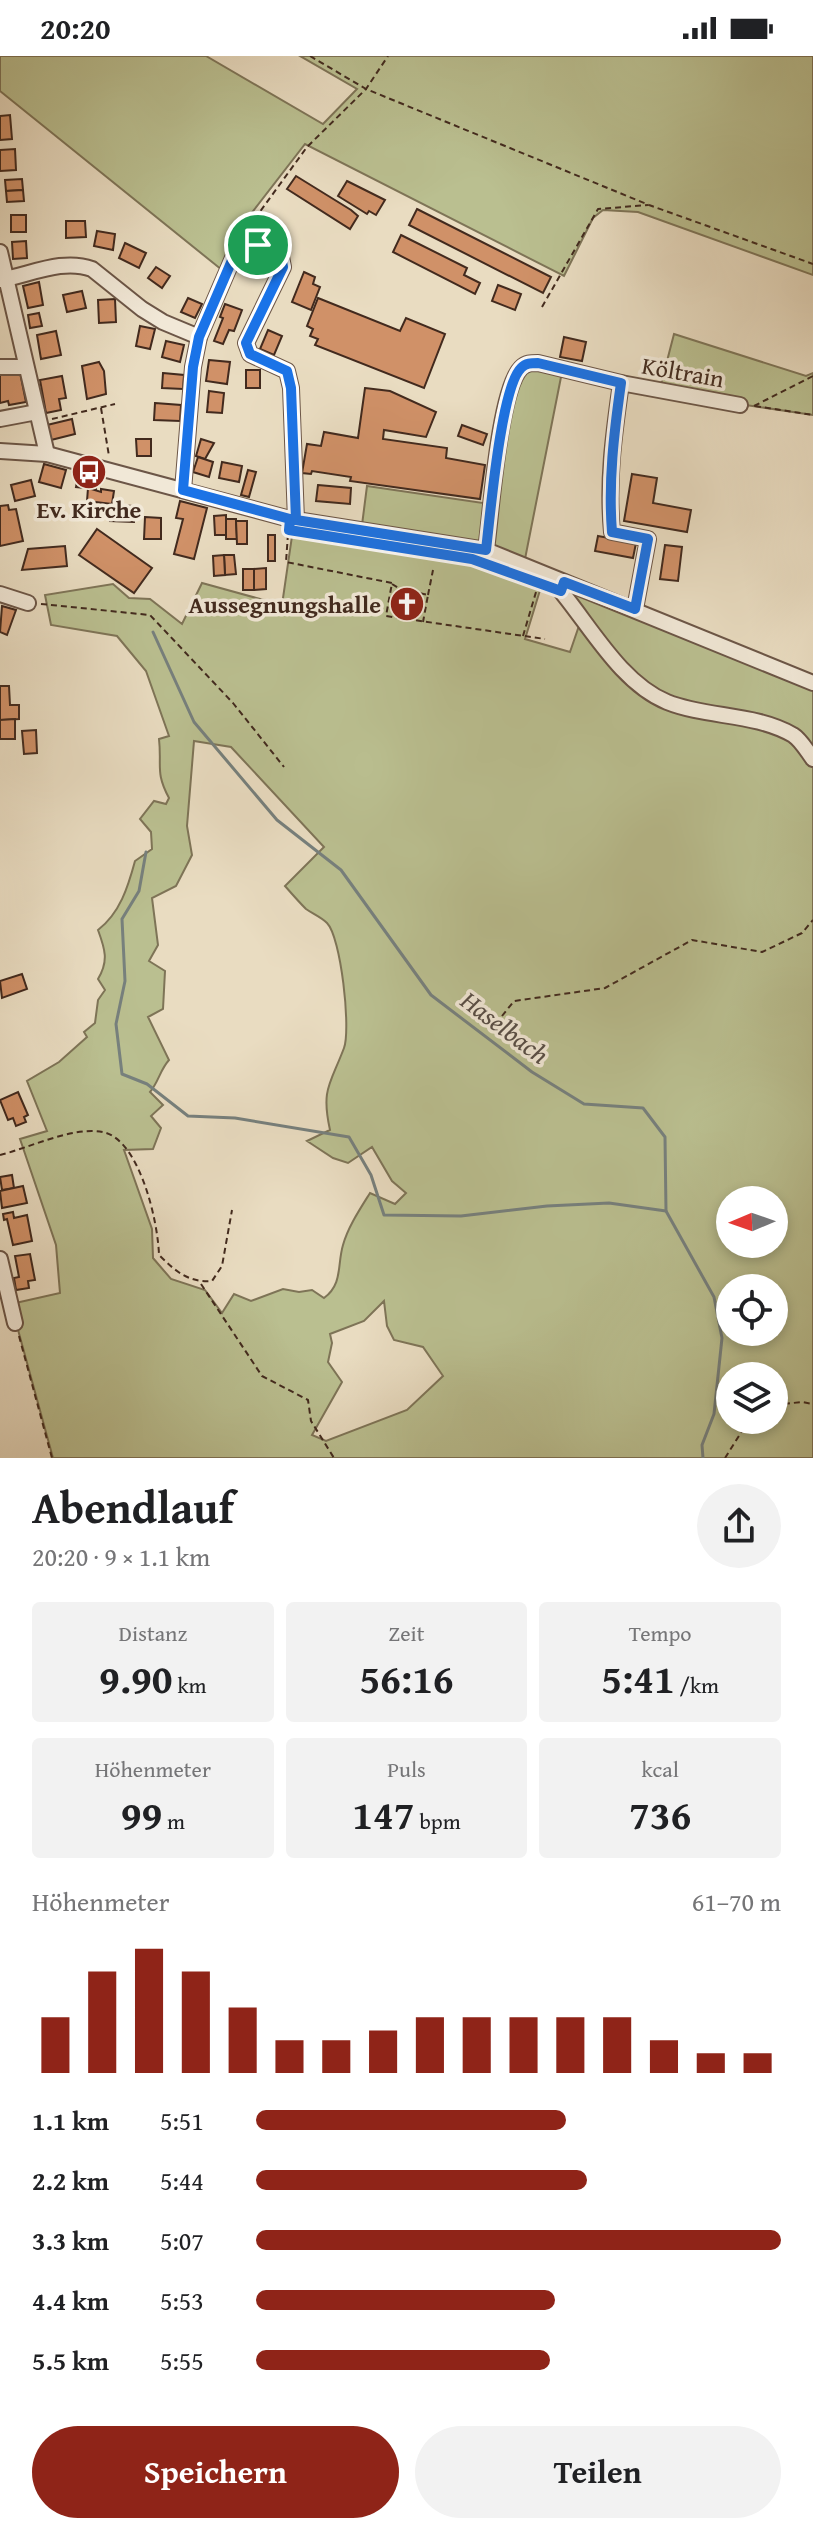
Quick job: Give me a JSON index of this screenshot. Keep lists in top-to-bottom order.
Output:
{
  "streets": {
    "street": ["Költrain"]
  },
  "water": ["Haselbach"],
  "places": {
    "bus stop": ["Ev. Kirche"],
    "church": ["Aussegnungshalle"]
  },
  "north": "left",
  "page": {
    "status": "20:20",
    "heading": ["Abendlauf", "20:20 · 9 × 1.1 km"],
    "stats": [
      ["Distanz", "9.90 km"],
      ["Zeit", "56:16"],
      ["Tempo", "5:41 /km"],
      ["Höhenmeter", "99 m"],
      ["Puls", "147 bpm"],
      ["kcal", "736"]
    ],
    "chart": ["Höhenmeter", "61–70 m"],
    "list": [
      {
        "name": "1.1 km",
        "note": "5:51"
      },
      {
        "name": "2.2 km",
        "note": "5:44"
      },
      {
        "name": "3.3 km",
        "note": "5:07"
      },
      {
        "name": "4.4 km",
        "note": "5:53"
      },
      {
        "name": "5.5 km",
        "note": "5:55"
      }
    ],
    "buttons": ["Speichern", "Teilen"]
  }
}
